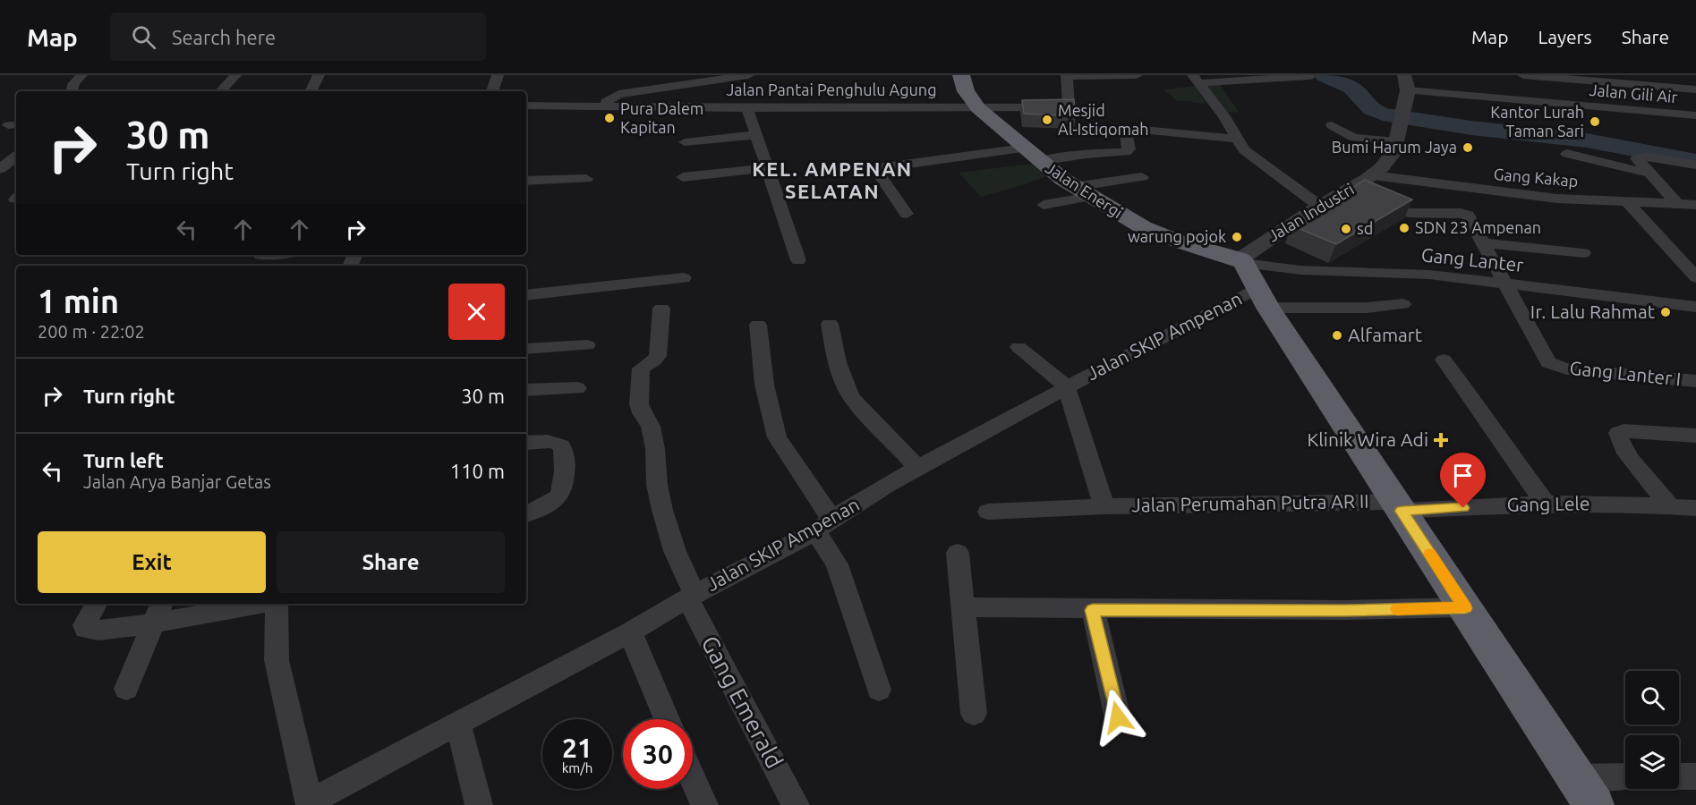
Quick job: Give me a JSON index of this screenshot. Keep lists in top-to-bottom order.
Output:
{
  "streets": {
    "highway": ["Jalan Energi"],
    "street": [
      "Jalan Pantai Penghulu Agung",
      "Jalan Gili Air",
      "Gang Kakap",
      "Jalan Industri",
      "Gang Lanter",
      "Jalan SKIP Ampenan",
      "Gang Lanter I",
      "Jalan Perumahan Putra AR II",
      "Gang Lele",
      "Gang Emerald"
    ]
  },
  "crossings": [
    ["Jalan Pantai Penghulu Agung", "Jalan Energi"],
    ["Jalan Gili Air", "Jalan Industri"],
    ["Gang Kakap", "Jalan Industri"],
    ["Jalan Energi", "Jalan Industri"],
    ["Jalan Energi", "Gang Lanter"],
    ["Jalan Energi", "Jalan SKIP Ampenan"],
    ["Jalan Industri", "Gang Lanter"],
    ["Jalan Industri", "Jalan SKIP Ampenan"],
    ["Jalan Industri", "Gang Lanter I"],
    ["Gang Lanter", "Jalan SKIP Ampenan"],
    ["Gang Lanter", "Gang Lanter I"],
    ["Jalan SKIP Ampenan", "Jalan Perumahan Putra AR II"],
    ["Jalan SKIP Ampenan", "Gang Emerald"],
    ["Jalan Perumahan Putra AR II", "Gang Lele"]
  ],
  "districts": ["KEL. AMPENAN SELATAN"],
  "places": {
    "other": [
      "Pura Dalem Kapitan",
      "Mesjid Al-Istiqomah",
      "Kantor Lurah Taman Sari",
      "Bumi Harum Jaya",
      "SDN 23 Ampenan",
      "sd",
      "warung pojok",
      "Ir. Lalu Rahmat",
      "Alfamart"
    ],
    "health": ["Klinik Wira Adi"]
  },
  "page": {
    "header": "Map",
    "search": "Search here",
    "nav": ["Map", "Layers", "Share"],
    "turn": ["30 m", "Turn right"],
    "heading": ["1 min", "200 m · 22:02"],
    "list": [
      {
        "name": "Turn right",
        "value": "30 m"
      },
      {
        "name": "Turn left",
        "note": "Jalan Arya Banjar Getas",
        "value": "110 m"
      }
    ],
    "buttons": ["Exit", "Share"],
    "speed": "21 km/h",
    "limit": "30"
  }
}
